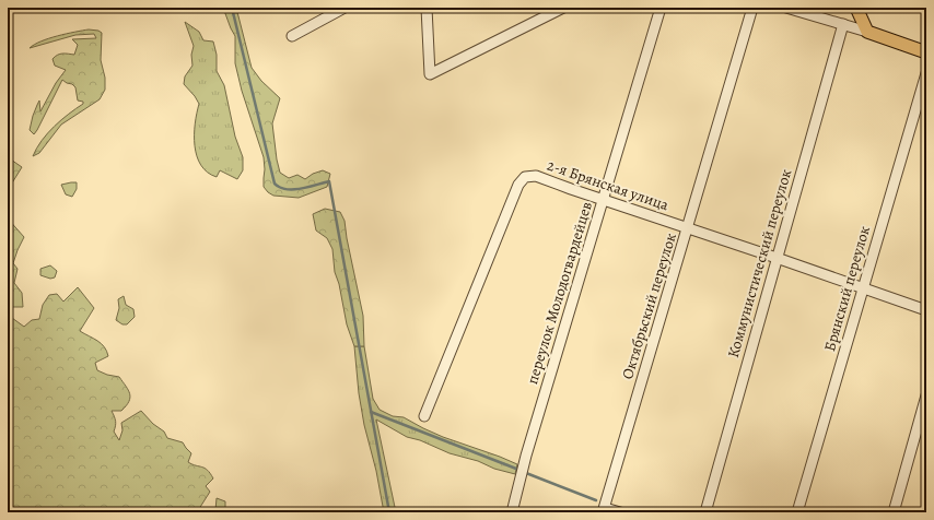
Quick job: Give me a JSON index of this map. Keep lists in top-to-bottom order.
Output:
{
  "streets": {
    "street": [
      "2-я Брянская улица",
      "Коммунистический переулок",
      "Брянский переулок",
      "переулок Молодогвардейцев",
      "Октябрьский переулок"
    ]
  },
  "crossings": [
    ["2-я Брянская улица", "Коммунистический переулок"],
    ["2-я Брянская улица", "Брянский переулок"],
    ["2-я Брянская улица", "переулок Молодогвардейцев"],
    ["2-я Брянская улица", "Октябрьский переулок"]
  ]
}
